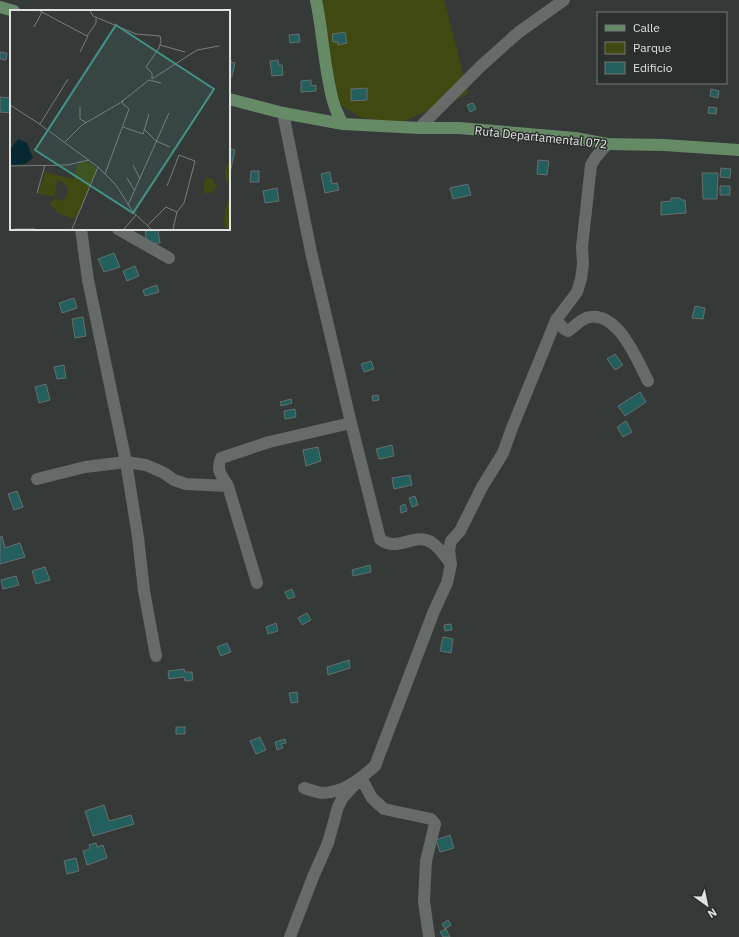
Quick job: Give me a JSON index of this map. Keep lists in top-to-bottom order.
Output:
{
  "streets": {
    "main road": ["Ruta Departamental 072"]
  },
  "legend": ["Calle", "Parque", "Edificio"],
  "north": "bottom right"
}
